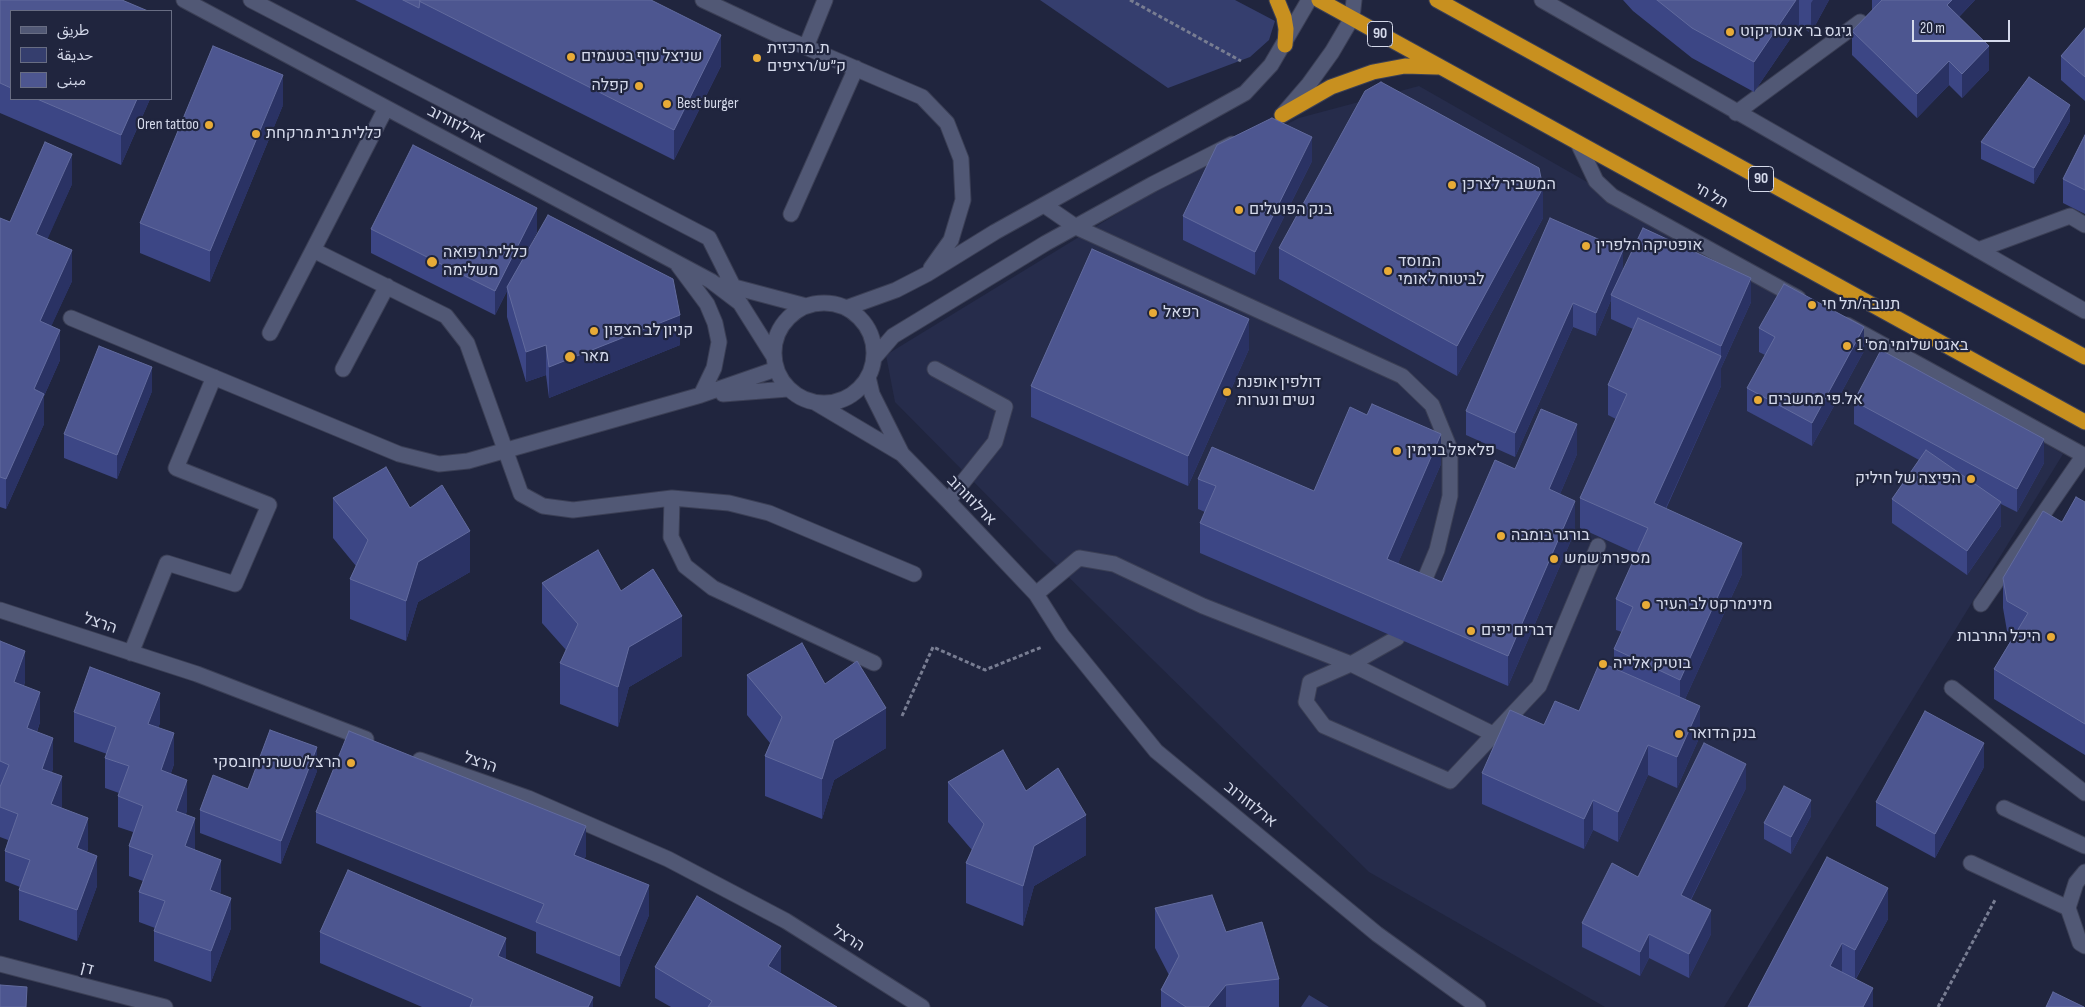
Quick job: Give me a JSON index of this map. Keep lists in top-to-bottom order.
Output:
{
  "streets": {
    "highway": ["90", "תל חי"],
    "street": ["ארלוזורוב", "הרצל", "דן"]
  },
  "places": [
    "גיגס בר אנטריקוט",
    "שניצל עוף בטעמים",
    "ת. מרכזית ק״ש/רציפים",
    "קפלה",
    "Best burger",
    "Oren tattoo",
    "כללית בית מרקחת",
    "המשביר לצרכן",
    "בנק הפועלים",
    "אופטיקה הלפרין",
    "כללית רפואה משלימה",
    "המוסד לביטוח לאומי",
    "תנובה/תל חי",
    "רפאל",
    "קניון לב הצפון",
    "באגט שלומי מס' 1",
    "מאר",
    "דולפין אופנת נשים ונערות",
    "אל.פי מחשבים",
    "פלאפל בנימין",
    "הפיצה של חיליק",
    "בורגר בומבה",
    "מספרת שמש",
    "מינימרקט לב העיר",
    "דברים יפים",
    "היכל התרבות",
    "בוטיק אלייה",
    "בנק הדואר",
    "הרצל/טשרניחובסקי"
  ],
  "legend": ["طريق", "حديقة", "مبنى"],
  "scale_bar": "20 m"
}
